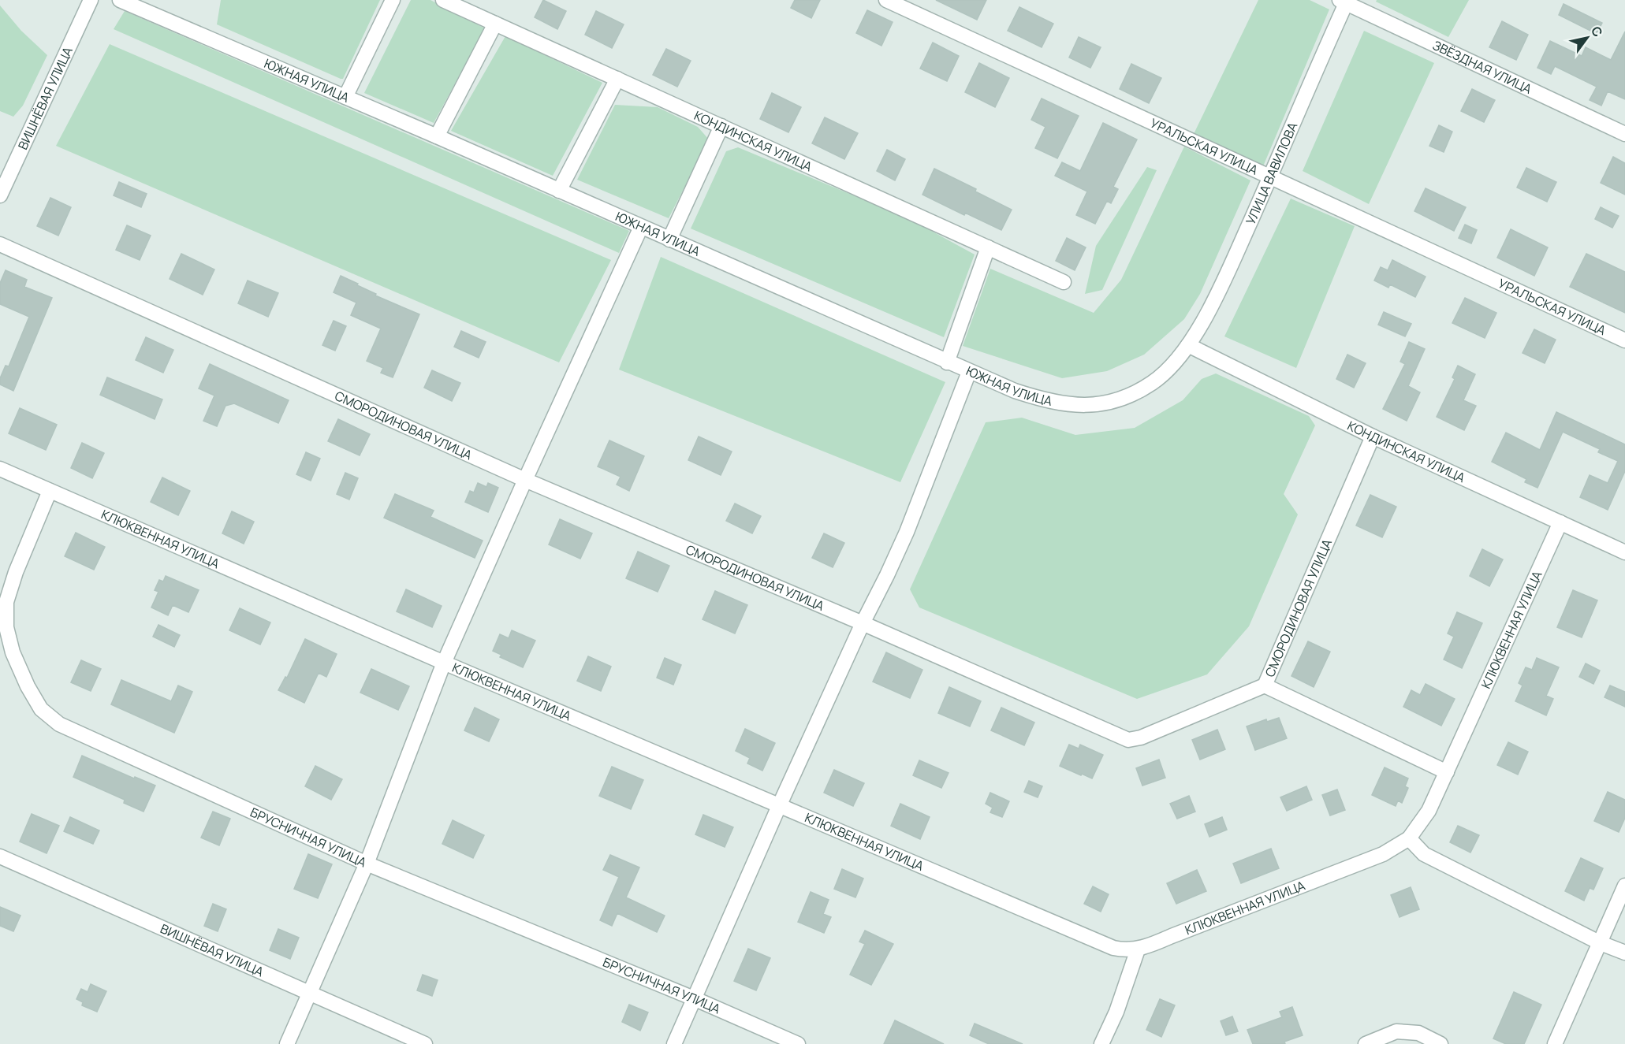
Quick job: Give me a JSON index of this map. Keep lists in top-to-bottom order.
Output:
{
  "streets": {
    "street": [
      "ЗВЁЗДНАЯ УЛИЦА",
      "ЮЖНАЯ УЛИЦА",
      "ВИШНЁВАЯ УЛИЦА",
      "КОНДИНСКАЯ УЛИЦА",
      "УРАЛЬСКАЯ УЛИЦА",
      "УЛИЦА ВАВИЛОВА",
      "СМОРОДИНОВАЯ УЛИЦА",
      "КЛЮКВЕННАЯ УЛИЦА",
      "БРУСНИЧНАЯ УЛИЦА"
    ]
  },
  "crossings": [
    ["ЗВЁЗДНАЯ УЛИЦА", "УЛИЦА ВАВИЛОВА"],
    ["ЮЖНАЯ УЛИЦА", "КОНДИНСКАЯ УЛИЦА"],
    ["ЮЖНАЯ УЛИЦА", "УЛИЦА ВАВИЛОВА"],
    ["КОНДИНСКАЯ УЛИЦА", "УЛИЦА ВАВИЛОВА"],
    ["КОНДИНСКАЯ УЛИЦА", "СМОРОДИНОВАЯ УЛИЦА"],
    ["КОНДИНСКАЯ УЛИЦА", "КЛЮКВЕННАЯ УЛИЦА"],
    ["УРАЛЬСКАЯ УЛИЦА", "УЛИЦА ВАВИЛОВА"],
    ["КЛЮКВЕННАЯ УЛИЦА", "БРУСНИЧНАЯ УЛИЦА"]
  ],
  "north": "top right"
}
